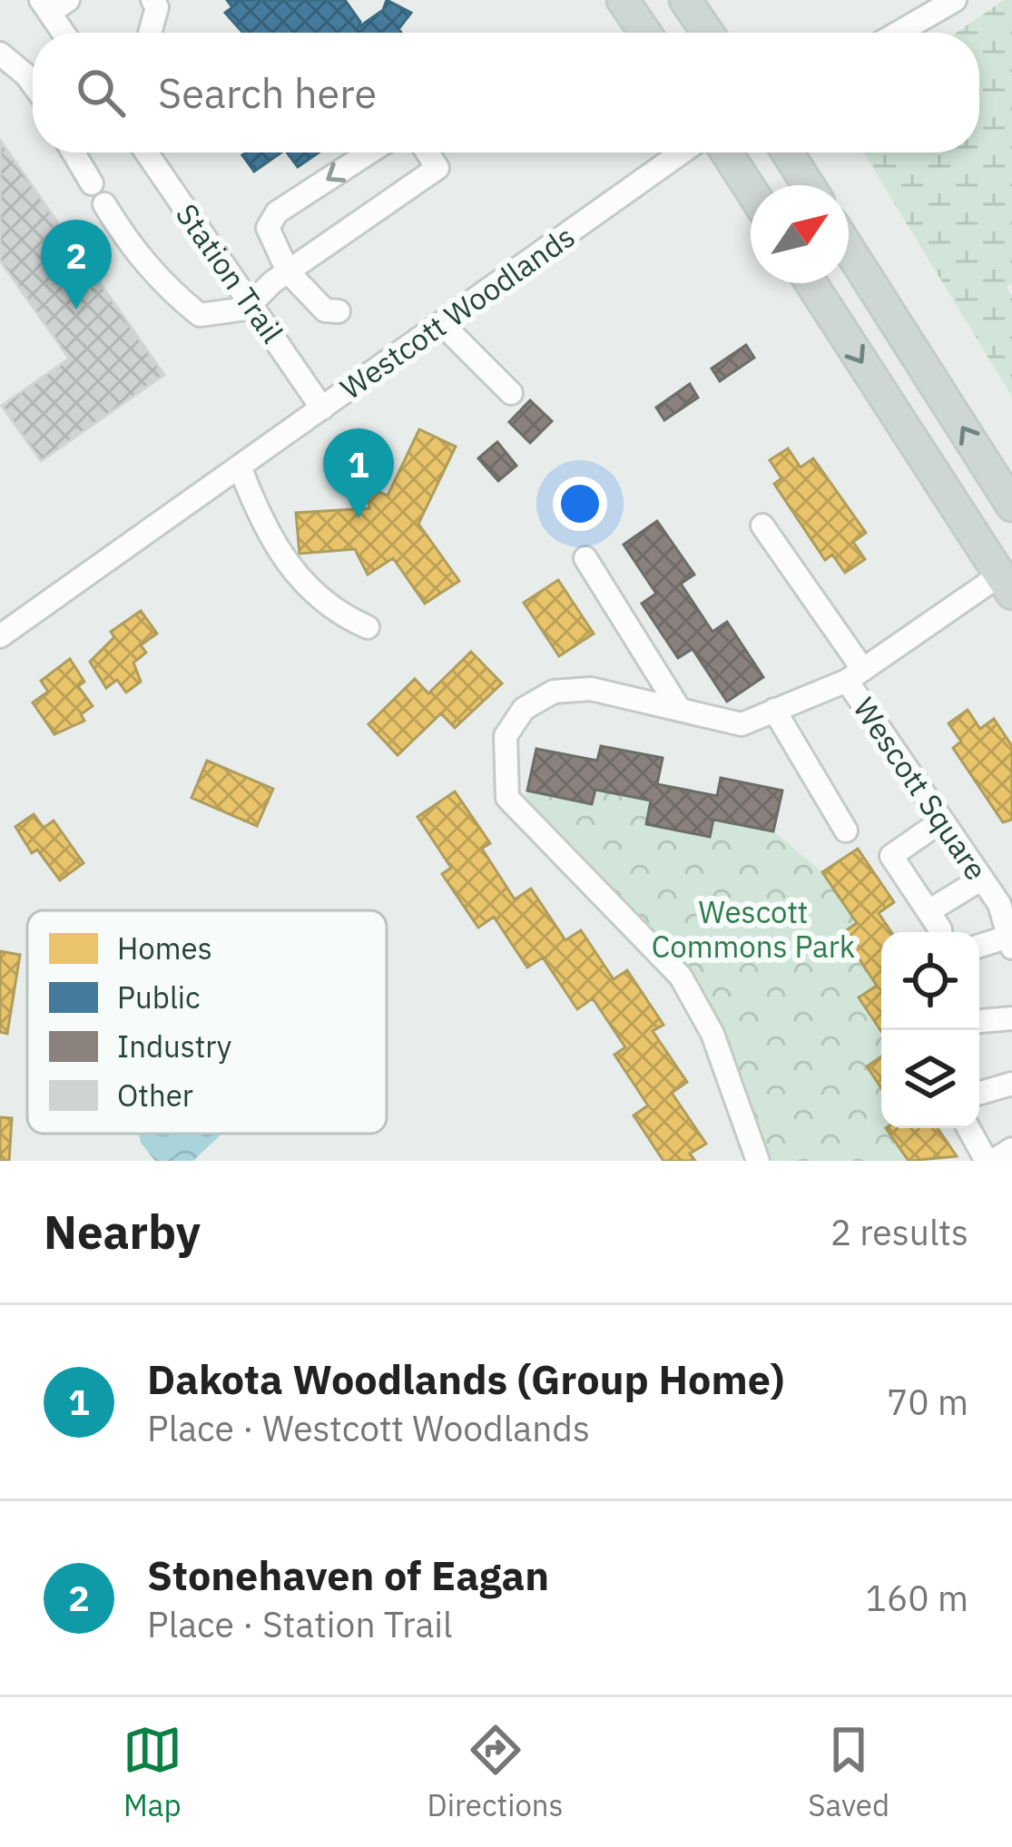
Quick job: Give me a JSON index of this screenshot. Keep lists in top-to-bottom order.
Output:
{
  "streets": {
    "street": ["Station Trail", "Westcott Woodlands", "Wescott Square"]
  },
  "crossings": [
    ["Station Trail", "Westcott Woodlands"]
  ],
  "parks": ["Wescott Commons Park"],
  "legend": [
    "Homes",
    "Public",
    "Industry",
    "Other"
  ],
  "north": "top right",
  "page": {
    "search": "Search here",
    "pins": ["2", "1"],
    "heading": ["Nearby", "2 results"],
    "list": [
      {
        "mark": "1",
        "name": "Dakota Woodlands (Group Home)",
        "note": "Place · Westcott Woodlands",
        "value": "70 m"
      },
      {
        "mark": "2",
        "name": "Stonehaven of Eagan",
        "note": "Place · Station Trail",
        "value": "160 m"
      }
    ],
    "nav": ["Map", "Directions", "Saved"]
  }
}
